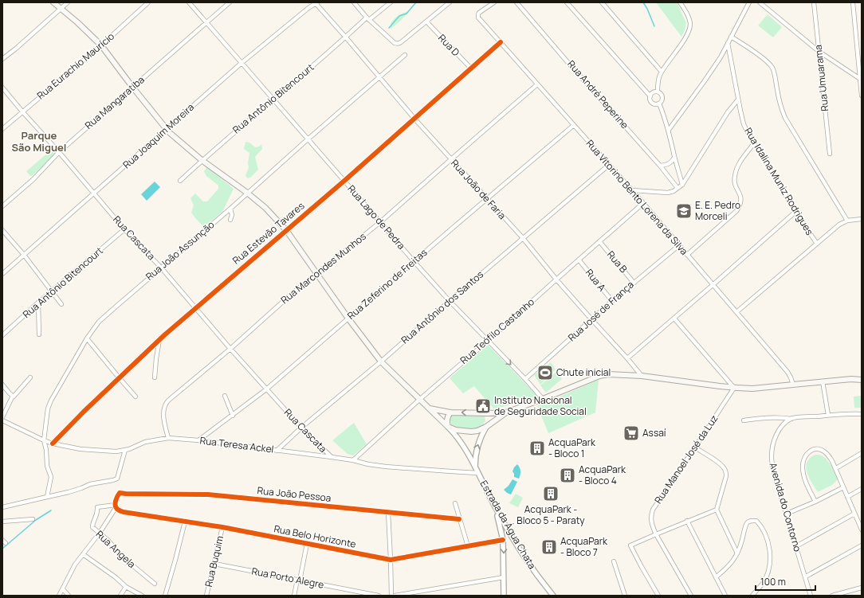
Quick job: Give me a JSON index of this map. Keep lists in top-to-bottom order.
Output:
{
  "streets": {
    "street": [
      "Rua D",
      "Rua Eurachio Maurício",
      "Rua Umuarama",
      "Rua André Peperine",
      "Rua Antônio Bitencourt",
      "Rua Mangaratiba",
      "Rua Joaquim Moreira",
      "Rua Idalina Muniz Rodrigues",
      "Rua João de Faria",
      "Rua Vitorino Bento Lorena da Silva",
      "Rua Lago de Pedra",
      "Rua Estevão Tavares",
      "Rua Cascata",
      "Rua João Assunção",
      "Rua B",
      "Rua Marcondes Munhos",
      "Rua A",
      "Rua Zeferino de Freitas",
      "Rua Antônio dos Santos",
      "Rua José de França",
      "Rua Teófilo Castanho",
      "Rua Teresa Ackel",
      "Rua Manoel José da Luz",
      "Rua João Pessoa",
      "Avenida do Contorno",
      "Estrada da Água Chata",
      "Rua Belo Horizonte",
      "Rua Angela",
      "Rua Buquim",
      "Rua Porto Alegre"
    ]
  },
  "crossings": [
    ["Rua D", "Rua Estevão Tavares"],
    ["Rua Eurachio Maurício", "Rua Cascata"],
    ["Rua Antônio Bitencourt", "Rua João de Faria"],
    ["Rua Antônio Bitencourt", "Rua Lago de Pedra"],
    ["Rua Antônio Bitencourt", "Rua Cascata"],
    ["Rua Mangaratiba", "Rua Lago de Pedra"],
    ["Rua Mangaratiba", "Rua Cascata"],
    ["Rua Joaquim Moreira", "Rua João de Faria"],
    ["Rua Joaquim Moreira", "Rua Lago de Pedra"],
    ["Rua Joaquim Moreira", "Rua Cascata"],
    ["Rua João de Faria", "Rua Estevão Tavares"],
    ["Rua João de Faria", "Rua João Assunção"],
    ["Rua João de Faria", "Rua Marcondes Munhos"],
    ["Rua João de Faria", "Rua Zeferino de Freitas"],
    ["Rua João de Faria", "Rua Antônio dos Santos"],
    ["Rua João de Faria", "Rua José de França"],
    ["Rua João de Faria", "Rua Teófilo Castanho"],
    ["Rua Vitorino Bento Lorena da Silva", "Rua Estevão Tavares"],
    ["Rua Vitorino Bento Lorena da Silva", "Rua Marcondes Munhos"],
    ["Rua Vitorino Bento Lorena da Silva", "Rua Zeferino de Freitas"],
    ["Rua Vitorino Bento Lorena da Silva", "Rua Antônio dos Santos"],
    ["Rua Vitorino Bento Lorena da Silva", "Rua José de França"],
    ["Rua Vitorino Bento Lorena da Silva", "Rua Teófilo Castanho"],
    ["Rua Lago de Pedra", "Rua Estevão Tavares"],
    ["Rua Lago de Pedra", "Rua João Assunção"],
    ["Rua Lago de Pedra", "Rua Marcondes Munhos"],
    ["Rua Lago de Pedra", "Rua Zeferino de Freitas"],
    ["Rua Lago de Pedra", "Rua Antônio dos Santos"],
    ["Rua Lago de Pedra", "Rua José de França"],
    ["Rua Lago de Pedra", "Rua Teófilo Castanho"],
    ["Rua Estevão Tavares", "Rua Cascata"],
    ["Rua Estevão Tavares", "Rua Teresa Ackel"],
    ["Rua Cascata", "Rua João Assunção"],
    ["Rua Cascata", "Rua Marcondes Munhos"],
    ["Rua Cascata", "Rua Zeferino de Freitas"],
    ["Rua Cascata", "Rua Antônio dos Santos"],
    ["Rua Cascata", "Rua Teresa Ackel"],
    ["Rua João Assunção", "Rua Teresa Ackel"],
    ["Rua B", "Rua José de França"],
    ["Rua B", "Rua Teófilo Castanho"],
    ["Rua Marcondes Munhos", "Rua Teresa Ackel"],
    ["Rua A", "Rua José de França"],
    ["Rua A", "Rua Teófilo Castanho"],
    ["Rua Zeferino de Freitas", "Rua Teresa Ackel"],
    ["Rua Antônio dos Santos", "Rua Teresa Ackel"],
    ["Rua Teófilo Castanho", "Rua Teresa Ackel"],
    ["Rua Teresa Ackel", "Estrada da Água Chata"],
    ["Rua João Pessoa", "Rua Belo Horizonte"],
    ["Rua João Pessoa", "Rua Angela"],
    ["Rua Belo Horizonte", "Rua Angela"],
    ["Rua Belo Horizonte", "Rua Buquim"],
    ["Rua Buquim", "Rua Porto Alegre"]
  ],
  "districts": ["Parque São Miguel"],
  "places": {
    "school or university": ["E. E. Pedro Morceli"],
    "sports": ["Chute inicial"],
    "public building": ["Instituto Nacional de Seguridade Social"],
    "supermarket": ["Assaí"],
    "building": [
      "AcquaPark - Bloco 1",
      "AcquaPark - Bloco 4",
      "AcquaPark - Bloco 5 - Paraty",
      "AcquaPark - Bloco 7"
    ]
  },
  "scale_bar": "100 m"
}
